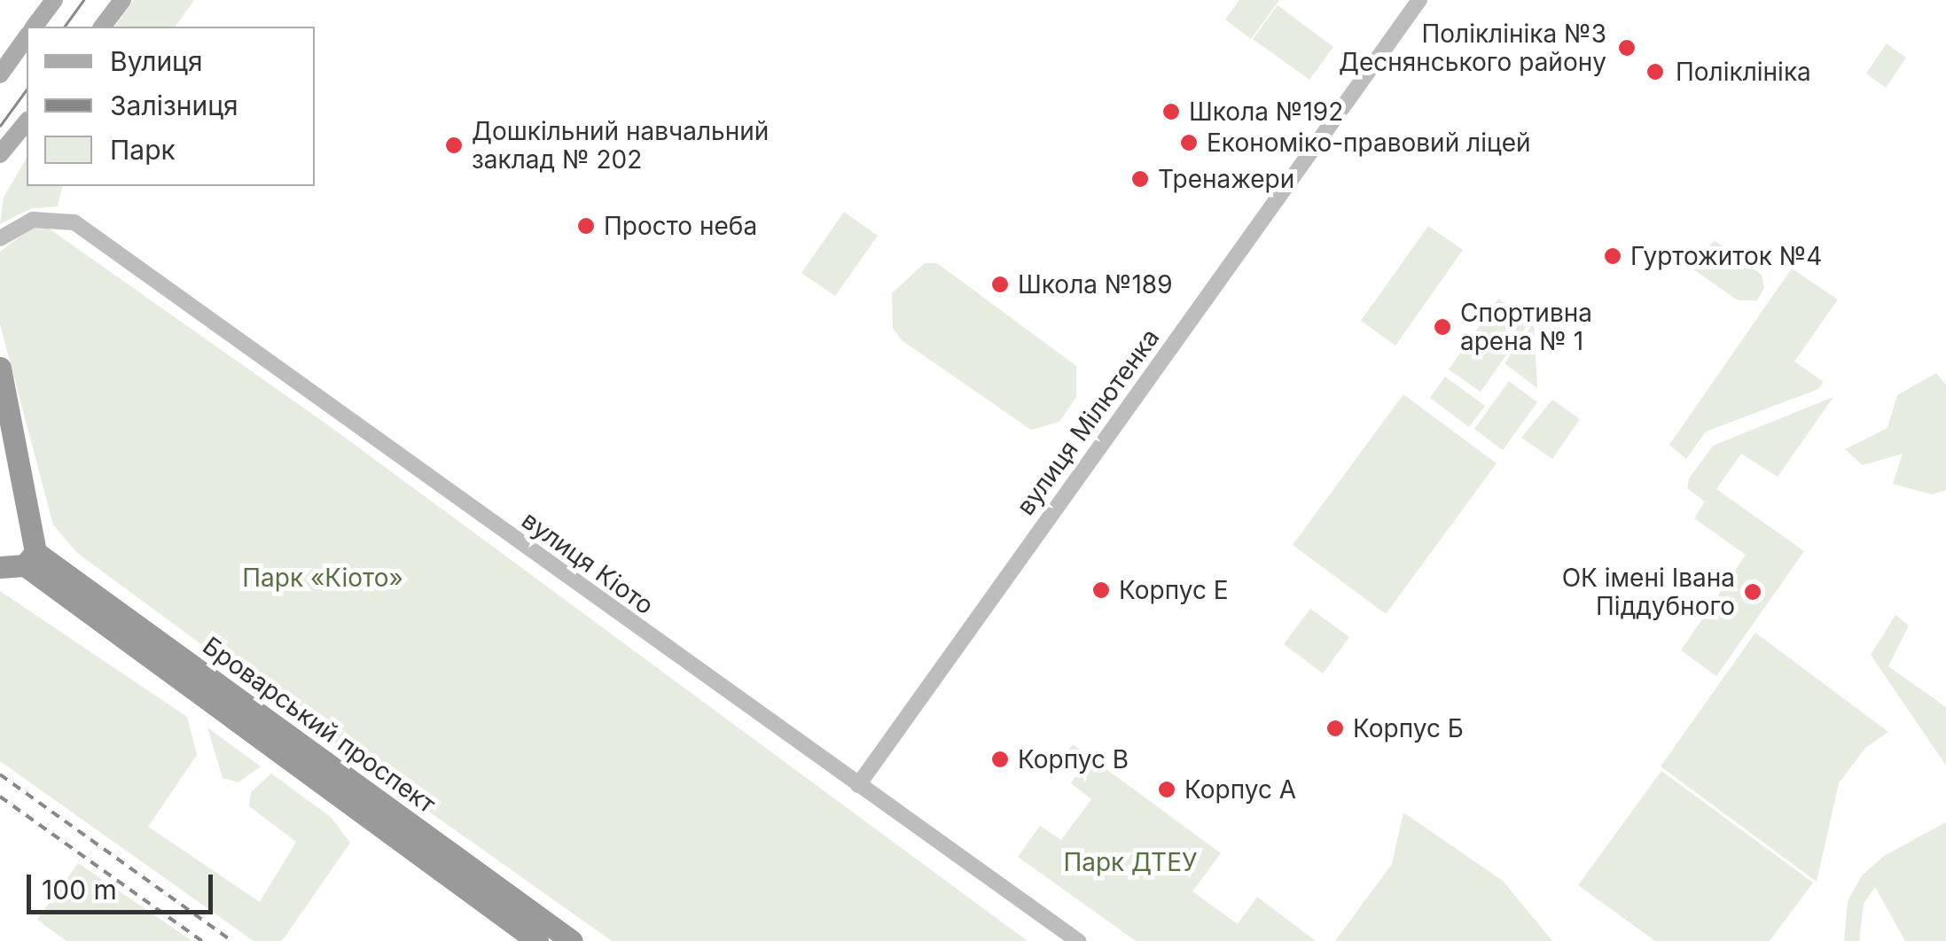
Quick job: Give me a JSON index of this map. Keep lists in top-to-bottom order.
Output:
{
  "streets": {
    "highway": ["Броварський проспект"],
    "street": ["вулиця Мілютенка", "вулиця Кіото"]
  },
  "crossings": [
    ["вулиця Мілютенка", "вулиця Кіото"]
  ],
  "parks": ["Парк «Кіото»", "Парк ДТЕУ"],
  "places": [
    "Поліклініка №3 Деснянського району",
    "Поліклініка",
    "Школа №192",
    "Економіко-правовий ліцей",
    "Дошкільний навчальний заклад № 202",
    "Тренажери",
    "Просто неба",
    "Гуртожиток №4",
    "Школа №189",
    "Спортивна арена № 1",
    "Корпус Е",
    "ОК імені Івана Піддубного",
    "Корпус Б",
    "Корпус В",
    "Корпус А"
  ],
  "legend": ["Вулиця", "Залізниця", "Парк"],
  "scale_bar": "100 m"
}
